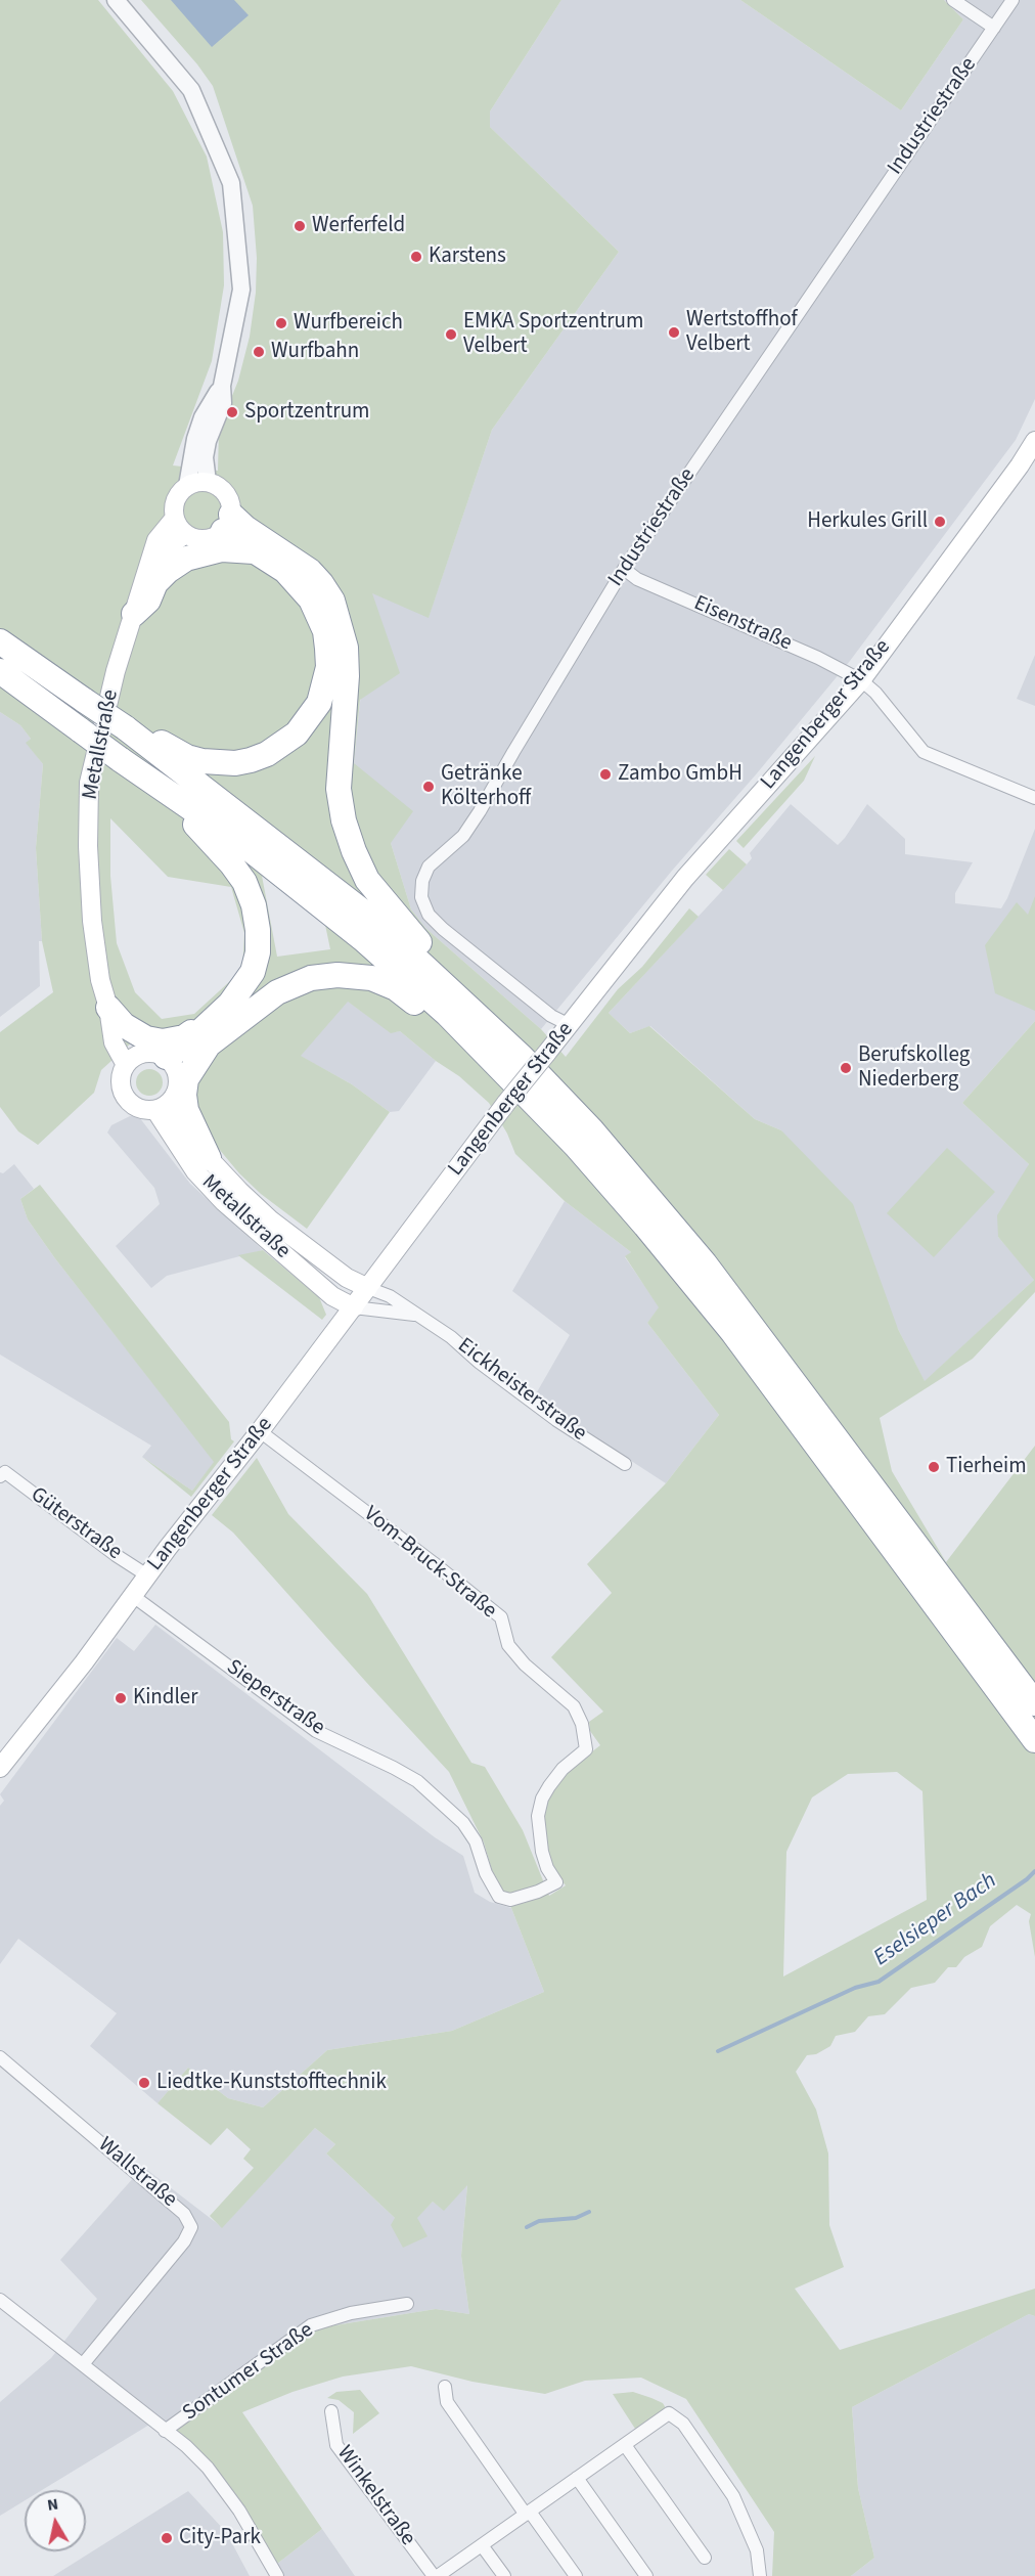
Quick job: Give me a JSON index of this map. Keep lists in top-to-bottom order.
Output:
{
  "streets": {
    "main road": ["Langenberger Straße", "Metallstraße"],
    "street": [
      "Industriestraße",
      "Eisenstraße",
      "Eickheisterstraße",
      "Güterstraße",
      "Vom-Bruck-Straße",
      "Sieperstraße",
      "Wallstraße",
      "Sontumer Straße",
      "Winkelstraße"
    ]
  },
  "crossings": [
    ["Industriestraße", "Eisenstraße"],
    ["Industriestraße", "Langenberger Straße"],
    ["Eisenstraße", "Langenberger Straße"],
    ["Langenberger Straße", "Metallstraße"],
    ["Langenberger Straße", "Eickheisterstraße"],
    ["Langenberger Straße", "Güterstraße"],
    ["Langenberger Straße", "Vom-Bruck-Straße"],
    ["Langenberger Straße", "Sieperstraße"],
    ["Metallstraße", "Eickheisterstraße"],
    ["Vom-Bruck-Straße", "Sieperstraße"],
    ["Wallstraße", "Sontumer Straße"]
  ],
  "water": ["Eselsieper Bach"],
  "places": [
    "Werferfeld",
    "Karstens",
    "Wurfbereich",
    "Wertstoffhof Velbert",
    "EMKA Sportzentrum Velbert",
    "Wurfbahn",
    "Sportzentrum",
    "Herkules Grill",
    "Zambo GmbH",
    "Getränke Költerhoff",
    "Berufskolleg Niederberg",
    "Tierheim",
    "Kindler",
    "Liedtke-Kunststofftechnik",
    "City-Park"
  ],
  "north": "top"
}
